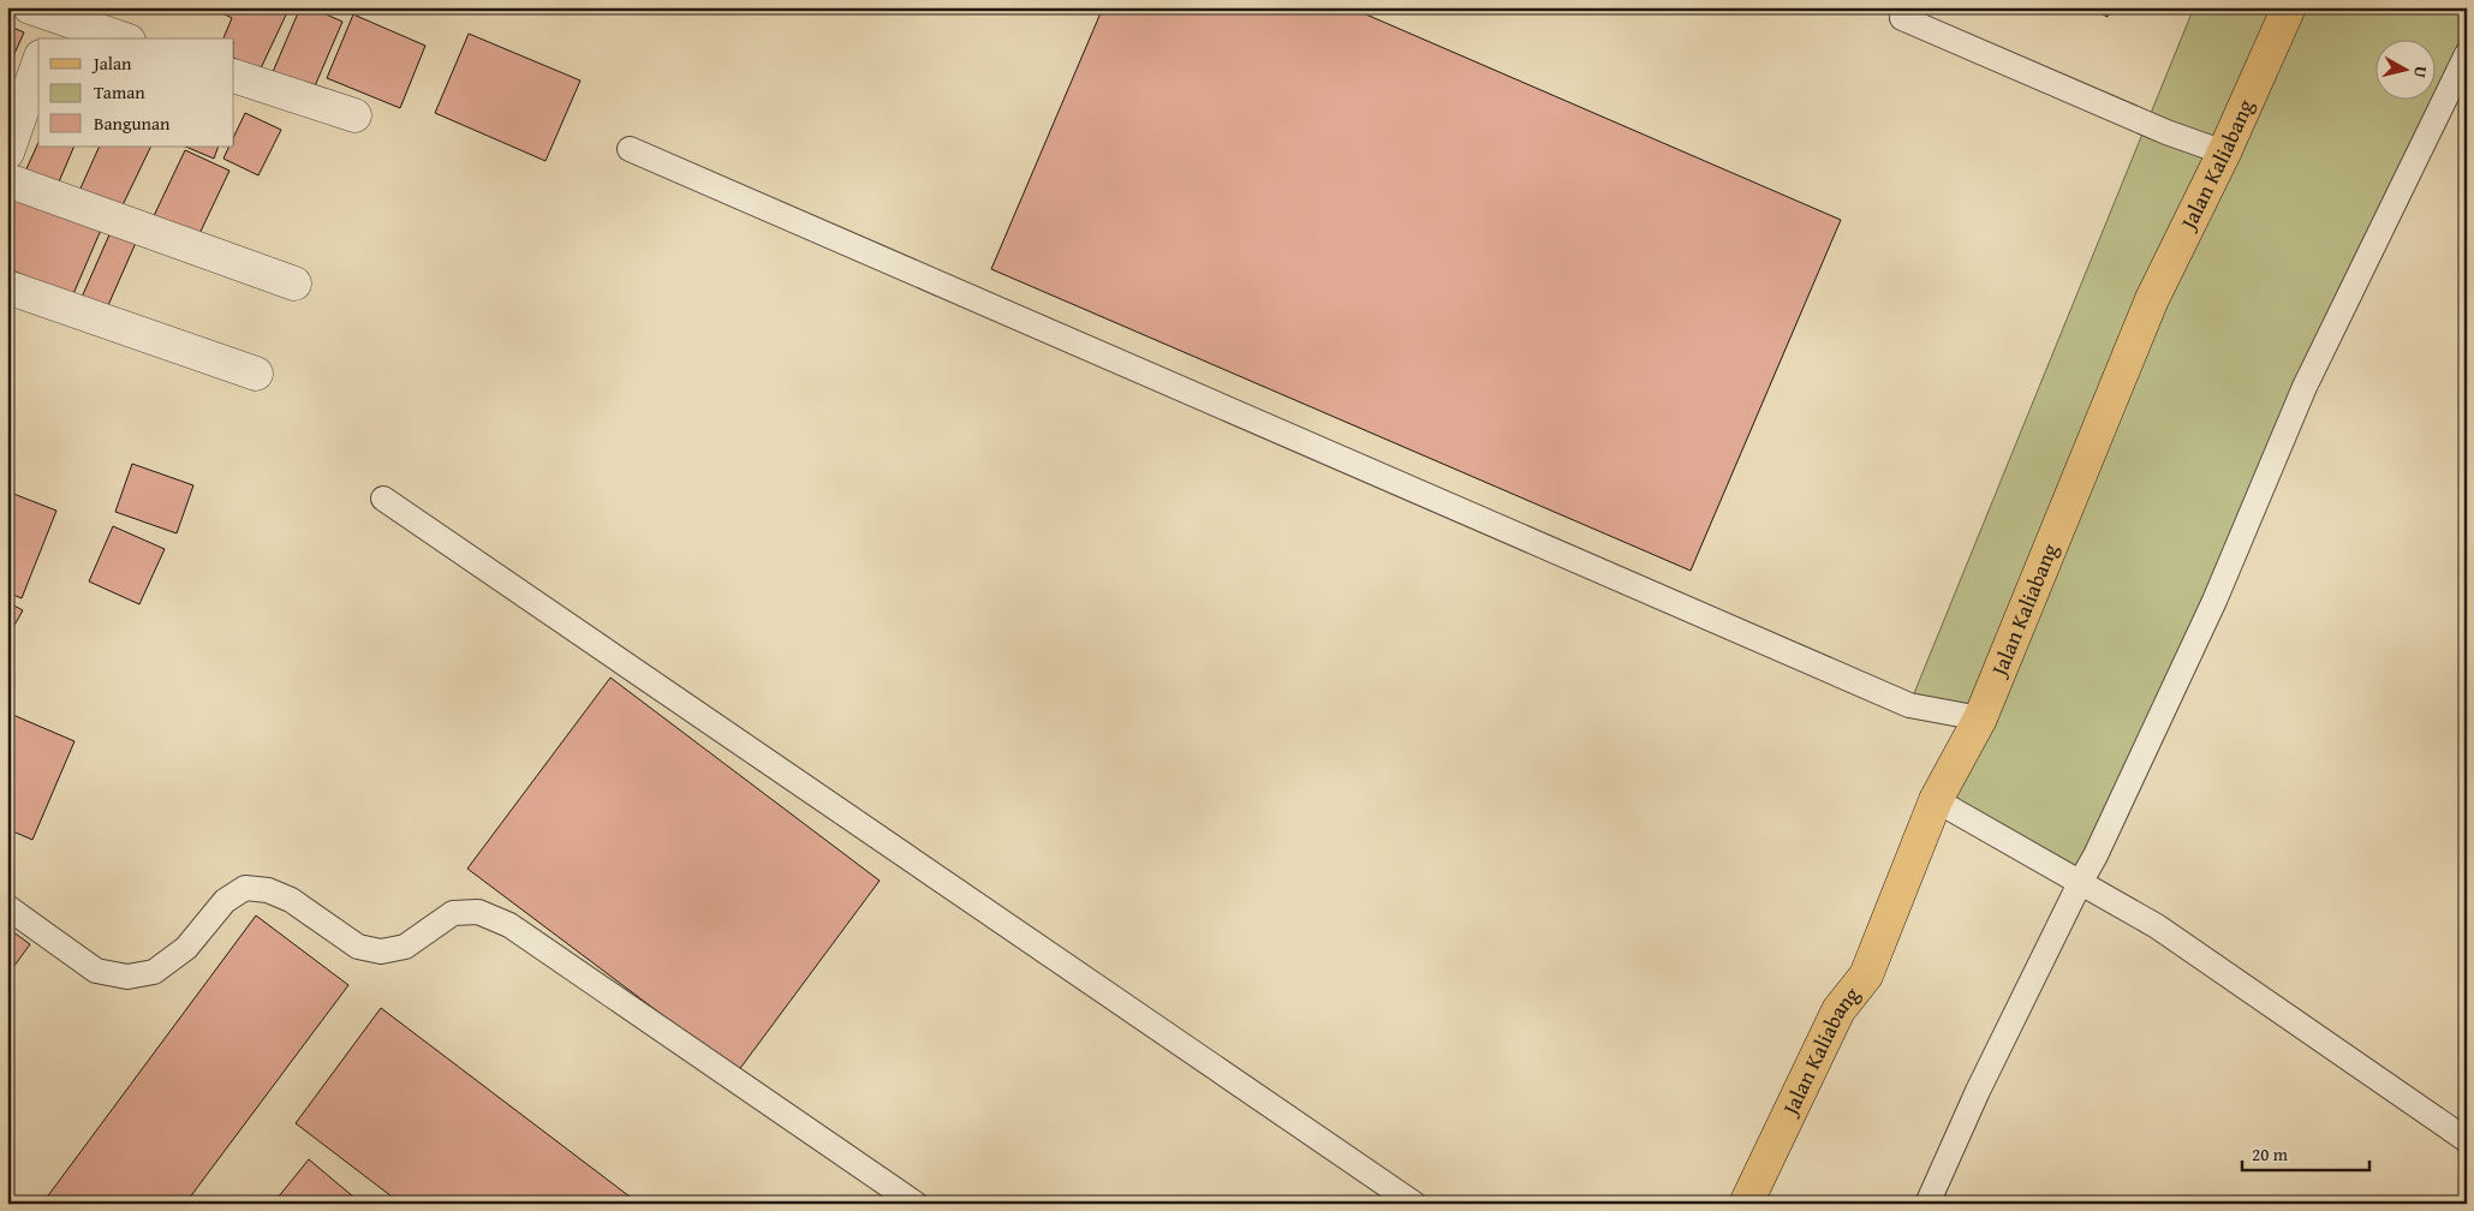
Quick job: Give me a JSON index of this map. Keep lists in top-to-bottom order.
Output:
{
  "streets": {
    "main road": ["Jalan Kaliabang"]
  },
  "legend": ["Jalan", "Taman", "Bangunan"],
  "scale_bar": "20 m",
  "north": "right"
}
